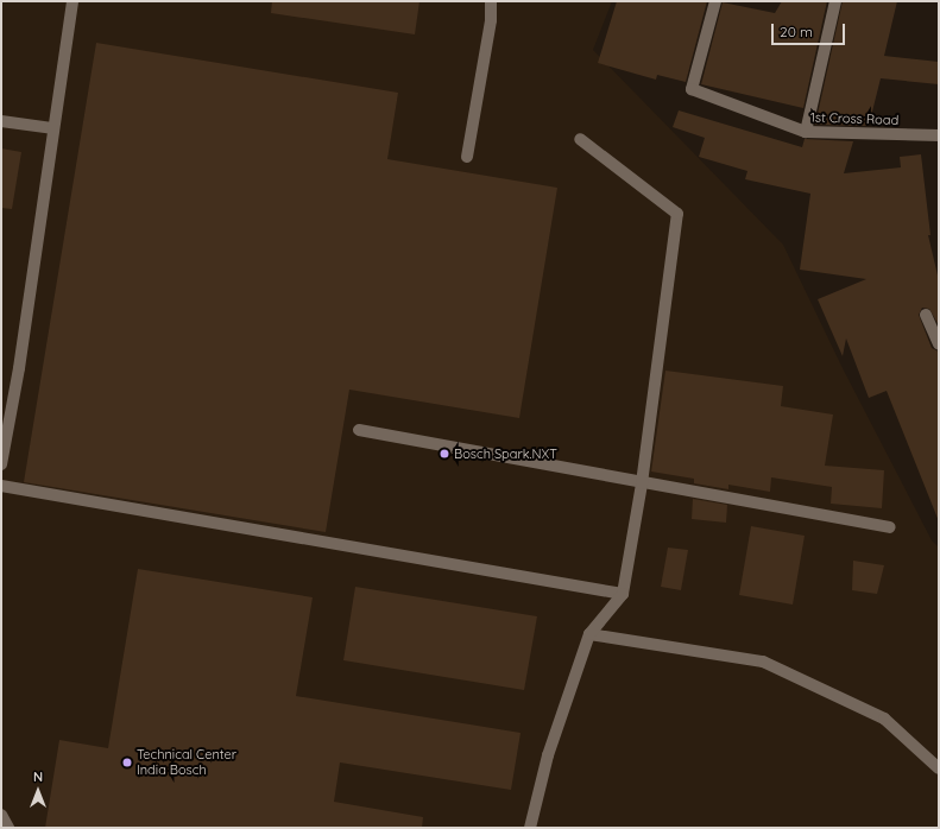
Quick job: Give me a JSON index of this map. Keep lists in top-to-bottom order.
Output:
{
  "streets": {
    "street": ["1st Cross Road"]
  },
  "places": ["Bosch Spark.NXT", "Technical Center India Bosch"],
  "scale_bar": "20 m",
  "north": "top"
}
